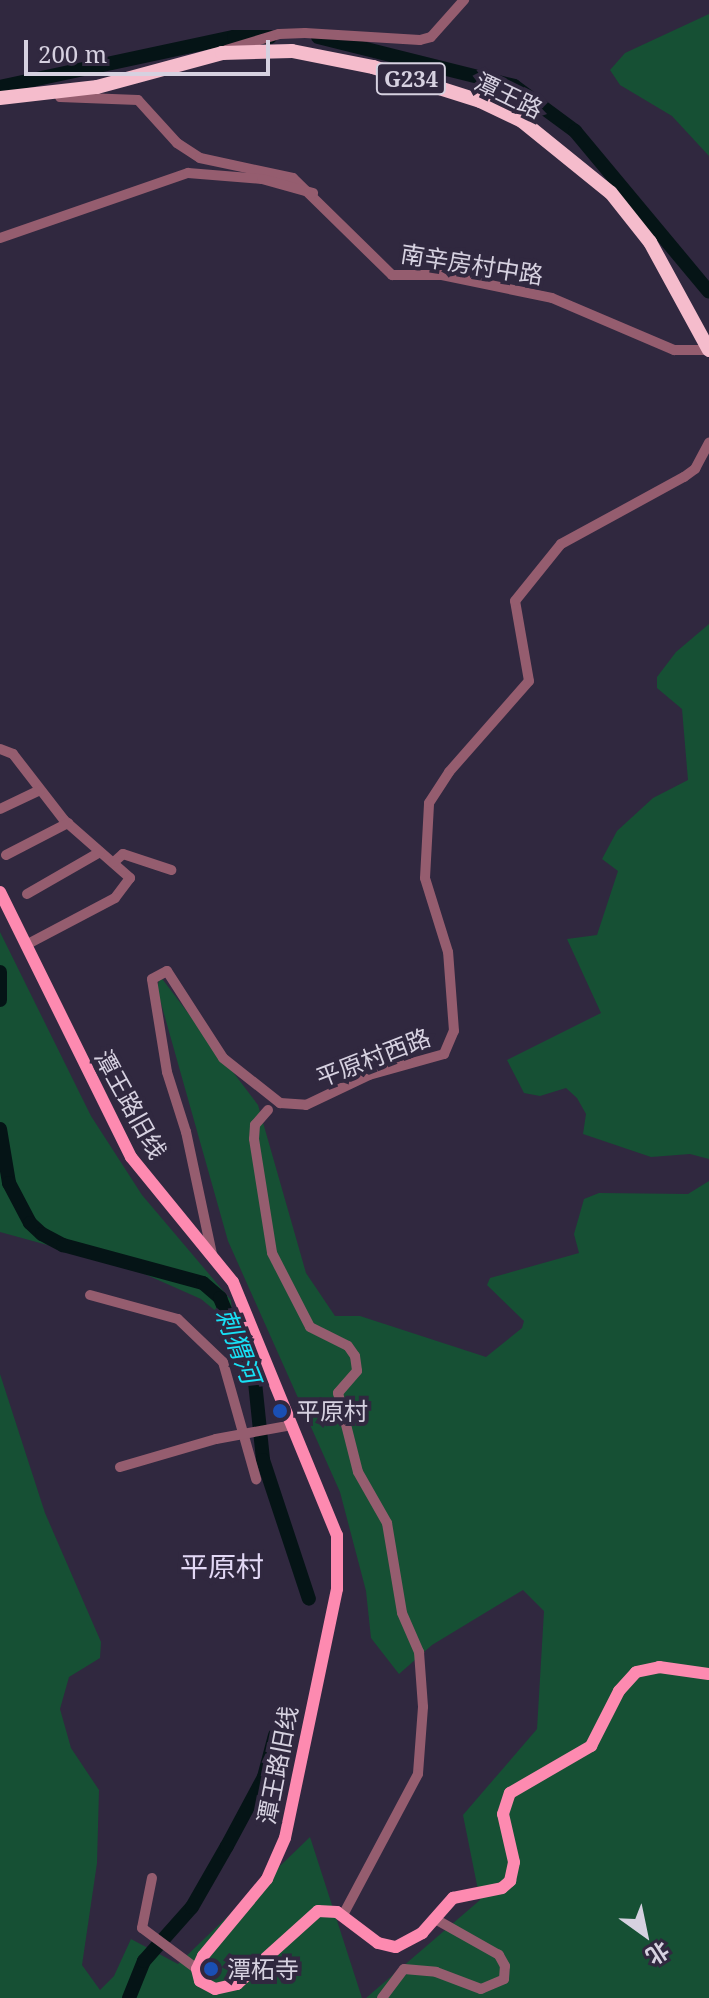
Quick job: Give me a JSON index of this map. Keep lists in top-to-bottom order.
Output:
{
  "streets": {
    "highway": ["G234", "潭王路"],
    "main road": ["潭王路旧线"],
    "street": ["南辛房村中路", "平原村西路"]
  },
  "crossings": [
    ["潭王路", "南辛房村中路"],
    ["平原村西路", "潭王路旧线"]
  ],
  "districts": ["平原村"],
  "water": ["刺猬河"],
  "places": ["平原村", "潭柘寺"],
  "scale_bar": "200 m",
  "north": "bottom right"
}
